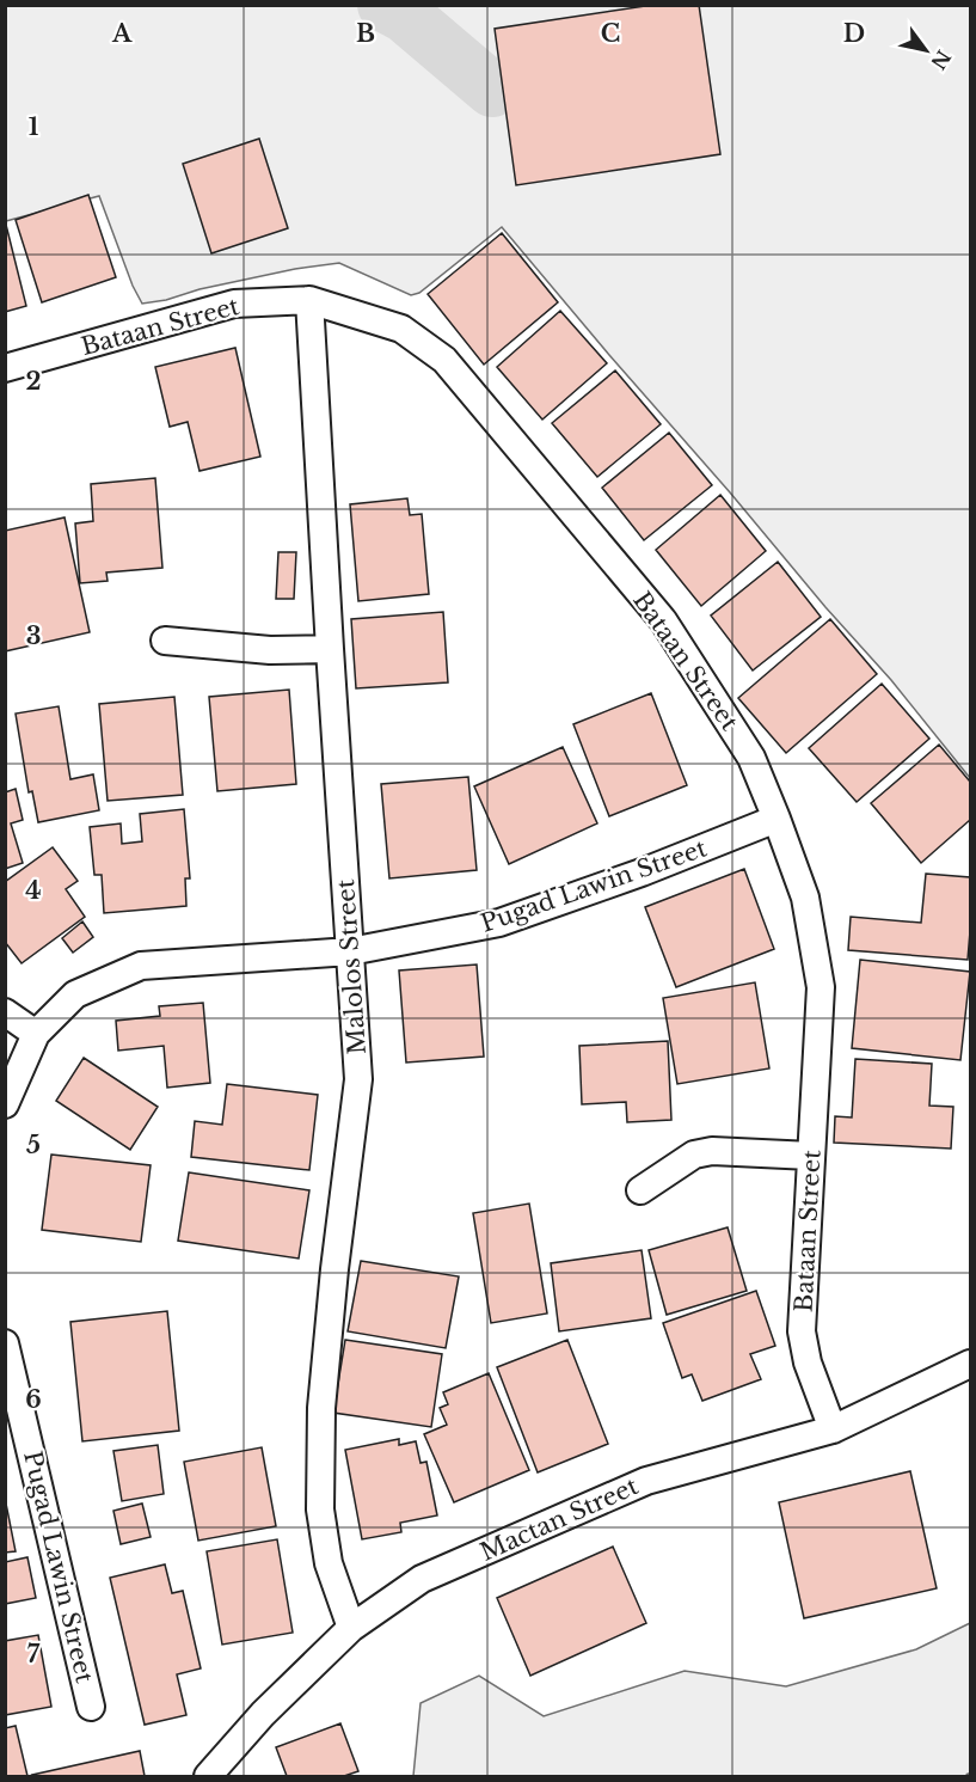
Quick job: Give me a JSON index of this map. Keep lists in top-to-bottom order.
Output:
{
  "streets": {
    "street": [
      "Bataan Street",
      "Pugad Lawin Street",
      "Malolos Street",
      "Mactan Street"
    ]
  },
  "crossings": [
    ["Bataan Street", "Pugad Lawin Street"],
    ["Bataan Street", "Malolos Street"],
    ["Bataan Street", "Mactan Street"],
    ["Pugad Lawin Street", "Malolos Street"],
    ["Malolos Street", "Mactan Street"]
  ],
  "north": "bottom right",
  "grid": {
    "columns": [
      "A",
      "B",
      "C",
      "D"
    ],
    "rows": [
      "1",
      "2",
      "3",
      "4",
      "5",
      "6",
      "7"
    ]
  }
}
